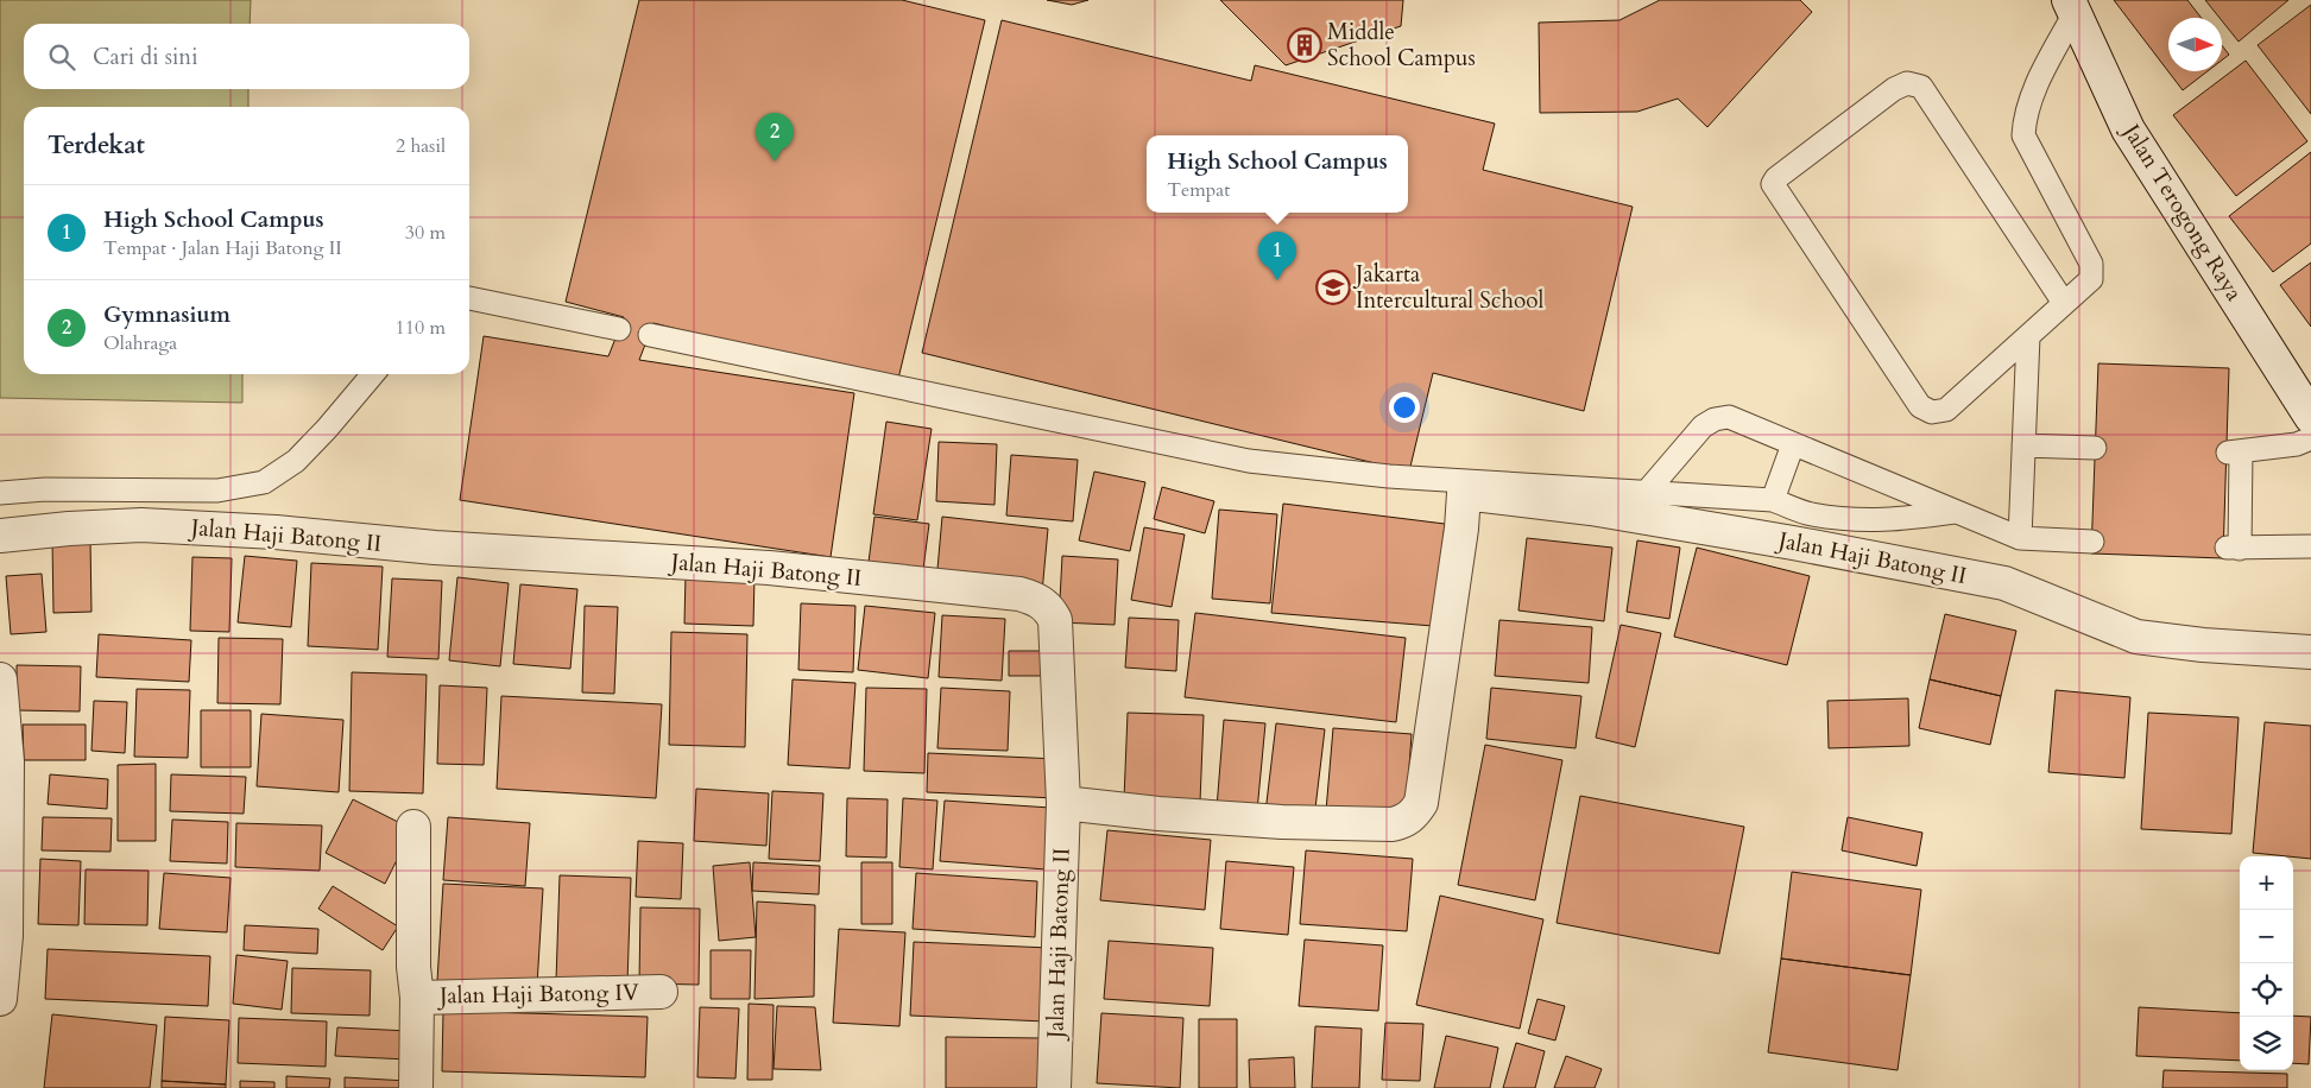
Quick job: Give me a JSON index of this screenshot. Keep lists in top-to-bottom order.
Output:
{
  "streets": {
    "street": ["Jalan Terogong Raya", "Jalan Haji Batong II", "Jalan Haji Batong IV"]
  },
  "places": {
    "building": ["Middle School Campus"],
    "school or university": ["Jakarta Intercultural School"]
  },
  "north": "right",
  "page": {
    "search": "Cari di sini",
    "heading": ["Terdekat", "2 hasil"],
    "pins": ["2", "1"],
    "popup": ["High School Campus", "Tempat"],
    "list": [
      {
        "mark": "1",
        "name": "High School Campus",
        "note": "Tempat · Jalan Haji Batong II",
        "value": "30 m"
      },
      {
        "mark": "2",
        "name": "Gymnasium",
        "note": "Olahraga",
        "value": "110 m"
      }
    ],
    "map_buttons": ["+", "−"]
  }
}
